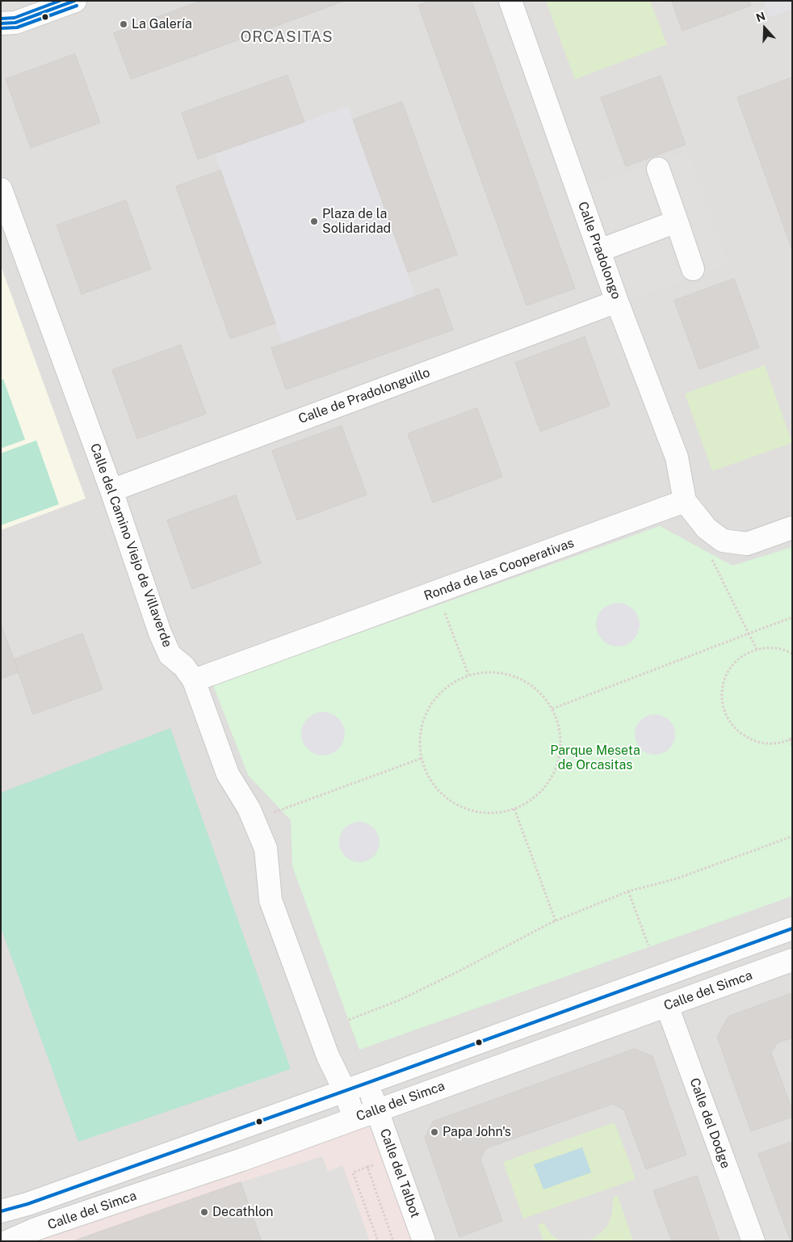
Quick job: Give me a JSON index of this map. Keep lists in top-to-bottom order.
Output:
{
  "streets": {
    "street": [
      "Calle Pradolongo",
      "Calle de Pradolonguillo",
      "Calle del Camino Viejo de Villaverde",
      "Ronda de las Cooperativas",
      "Calle del Simca",
      "Calle del Dodge",
      "Calle del Talbot"
    ]
  },
  "crossings": [
    ["Calle Pradolongo", "Calle de Pradolonguillo"],
    ["Calle Pradolongo", "Ronda de las Cooperativas"],
    ["Calle de Pradolonguillo", "Calle del Camino Viejo de Villaverde"],
    ["Calle del Camino Viejo de Villaverde", "Ronda de las Cooperativas"],
    ["Calle del Camino Viejo de Villaverde", "Calle del Simca"],
    ["Calle del Simca", "Calle del Dodge"],
    ["Calle del Simca", "Calle del Talbot"]
  ],
  "districts": ["ORCASITAS"],
  "parks": ["Parque Meseta de Orcasitas"],
  "places": [
    "La Galería",
    "Plaza de la Solidaridad",
    "Papa John's",
    "Decathlon"
  ],
  "north": "top"
}
